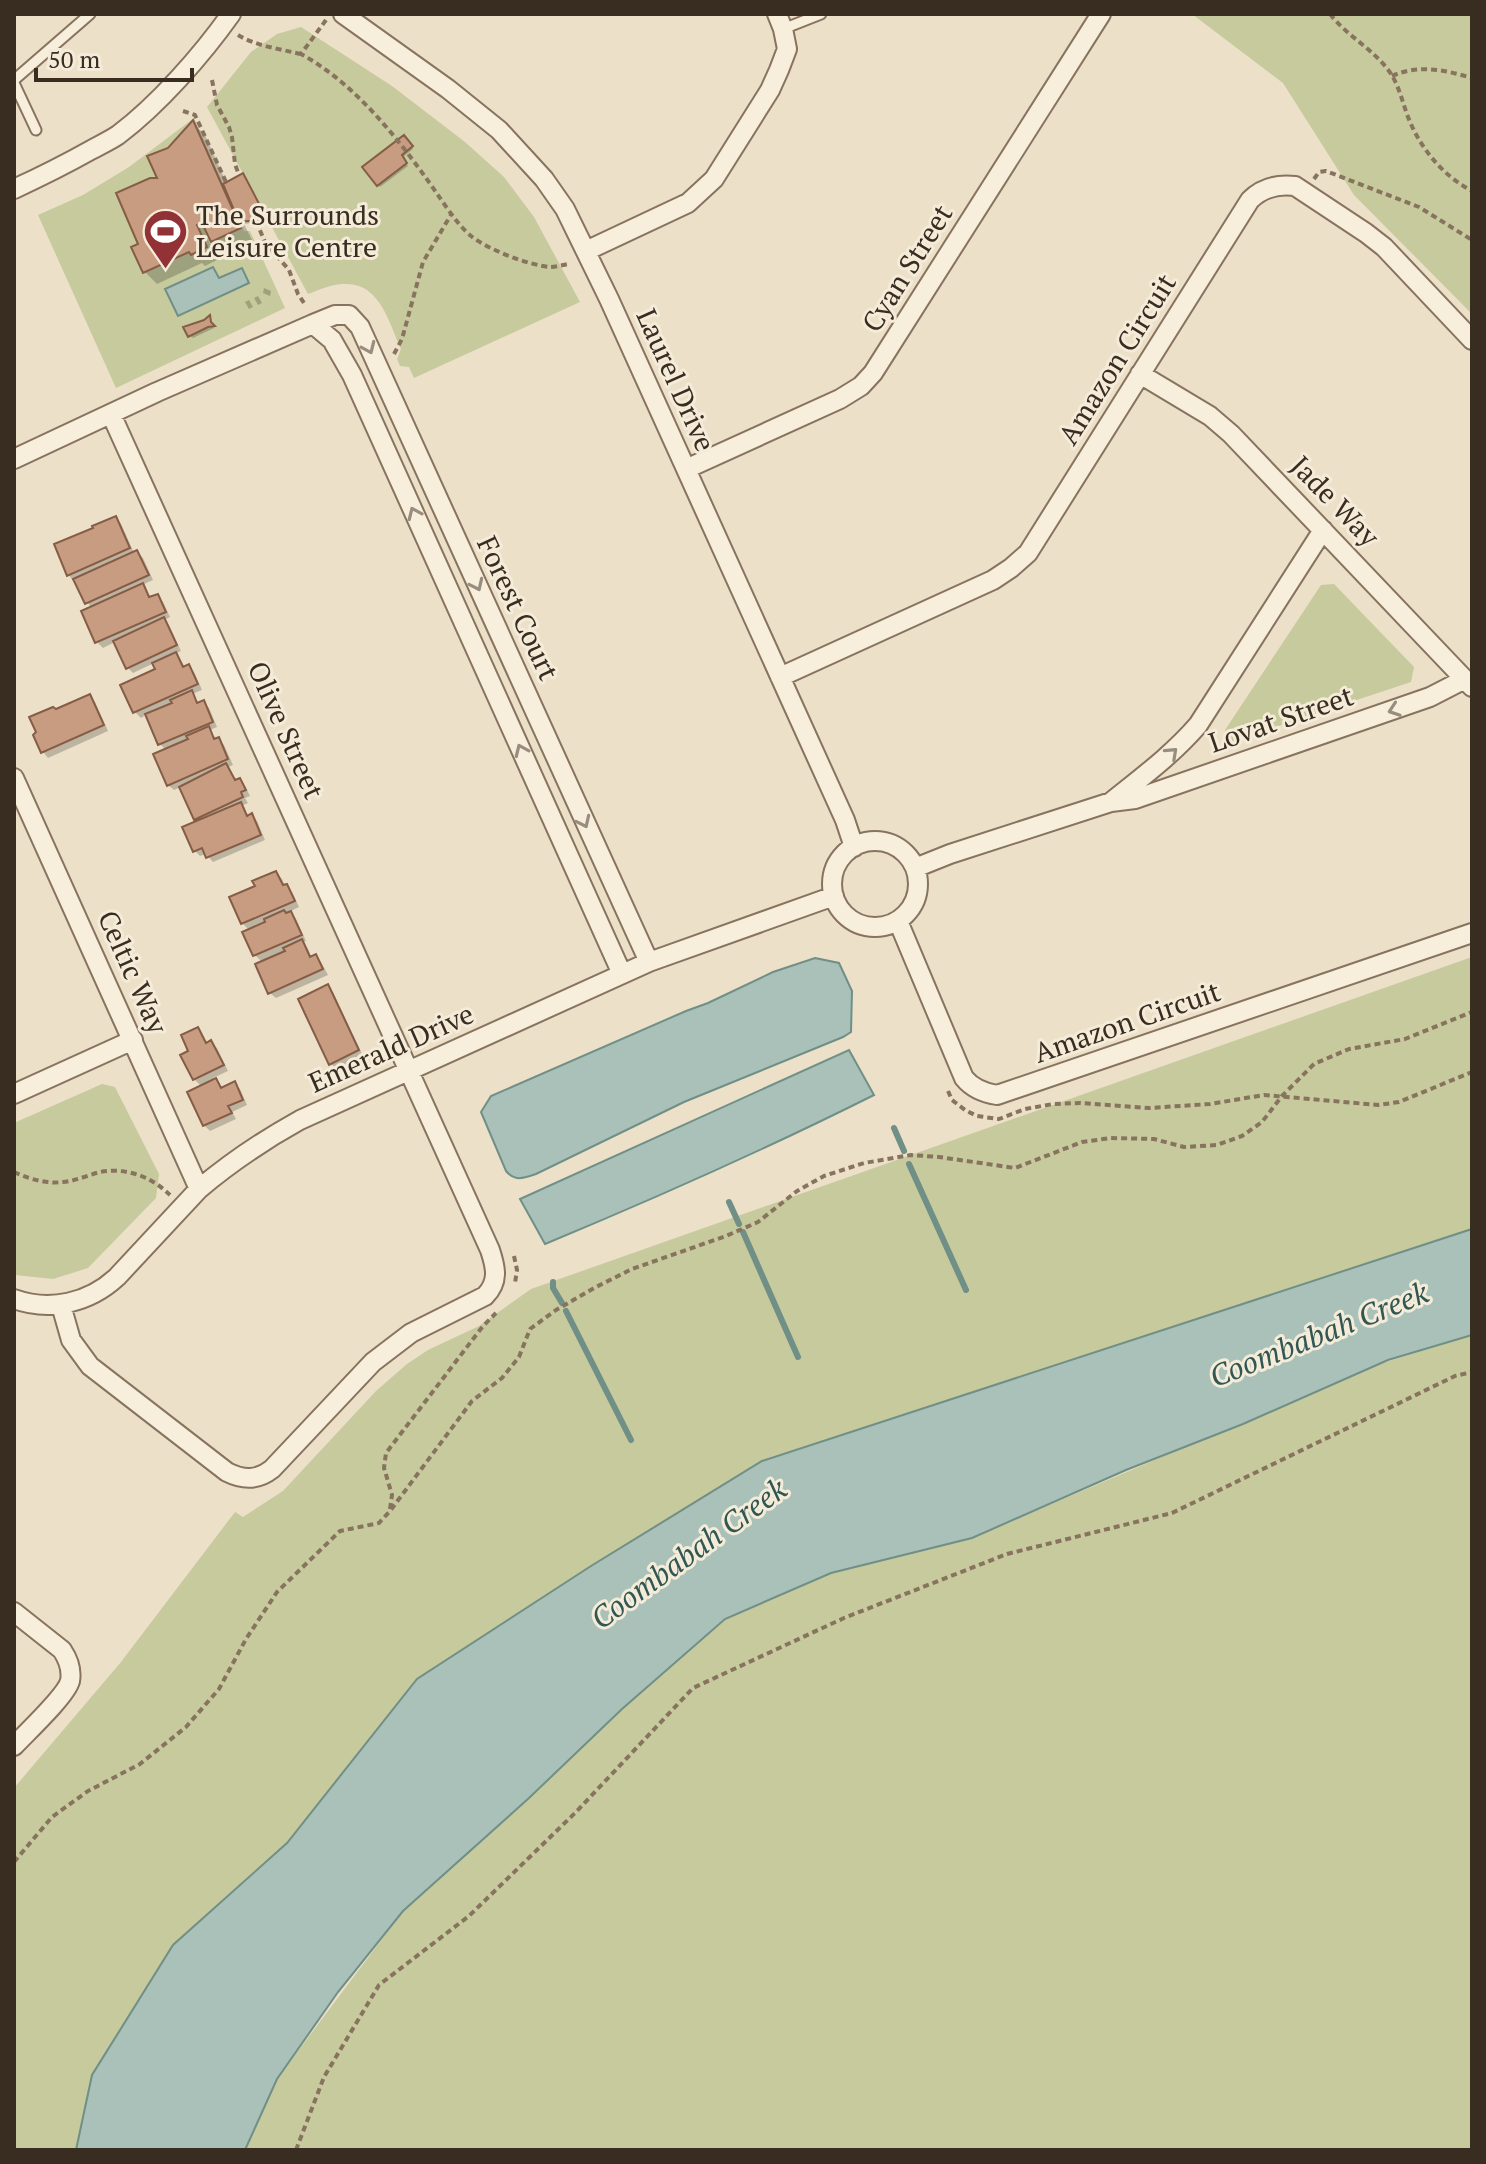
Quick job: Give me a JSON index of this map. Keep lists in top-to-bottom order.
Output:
{
  "streets": {
    "street": [
      "Cyan Street",
      "Amazon Circuit",
      "Laurel Drive",
      "Jade Way",
      "Forest Court",
      "Lovat Street",
      "Olive Street",
      "Celtic Way",
      "Emerald Drive"
    ]
  },
  "crossings": [
    ["Cyan Street", "Laurel Drive"],
    ["Amazon Circuit", "Laurel Drive"],
    ["Amazon Circuit", "Jade Way"],
    ["Amazon Circuit", "Lovat Street"],
    ["Amazon Circuit", "Emerald Drive"],
    ["Laurel Drive", "Lovat Street"],
    ["Laurel Drive", "Emerald Drive"],
    ["Jade Way", "Lovat Street"],
    ["Forest Court", "Olive Street"],
    ["Forest Court", "Emerald Drive"],
    ["Lovat Street", "Emerald Drive"],
    ["Olive Street", "Emerald Drive"],
    ["Celtic Way", "Emerald Drive"]
  ],
  "water": ["Coombabah Creek"],
  "places": {
    "sports": ["The Surrounds Leisure Centre"]
  },
  "scale_bar": "50 m"
}
